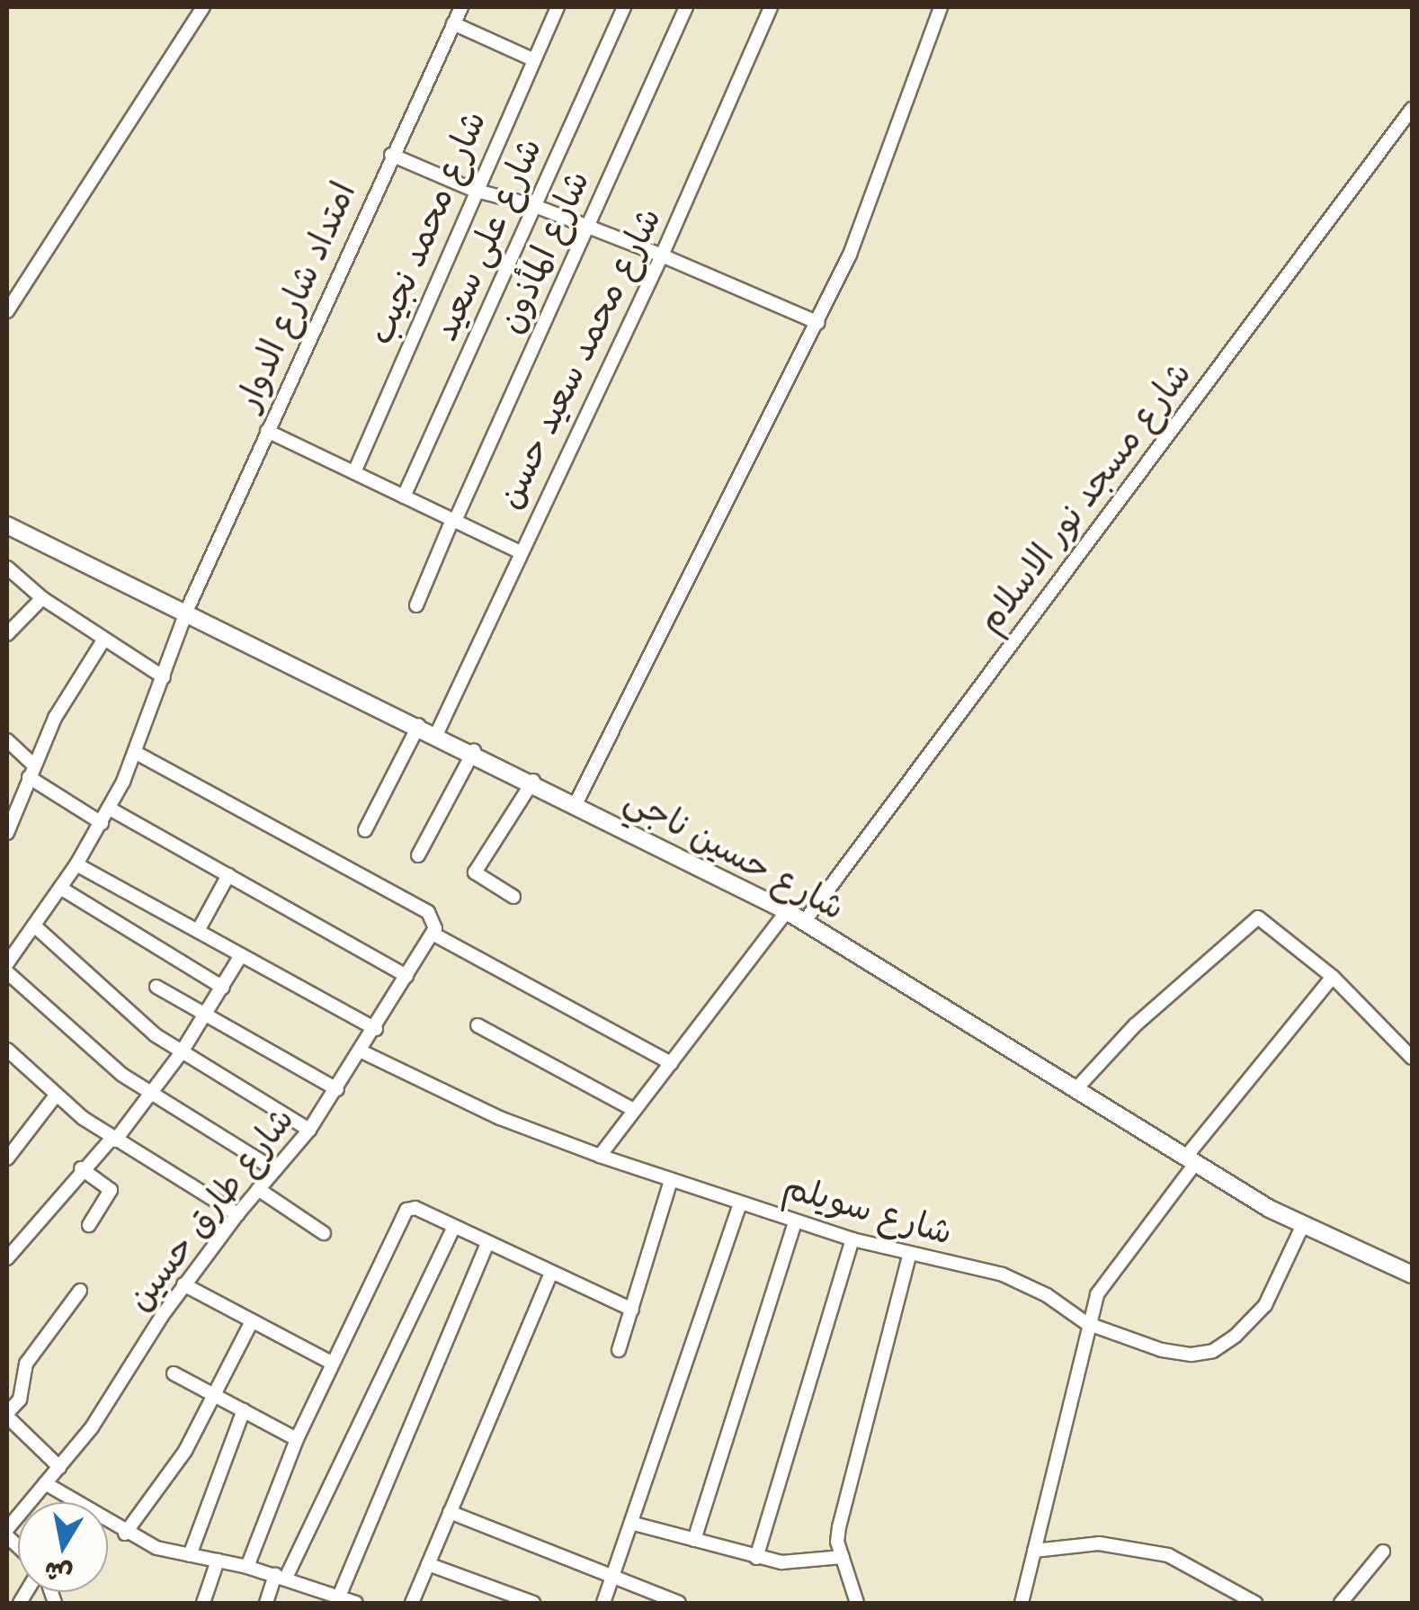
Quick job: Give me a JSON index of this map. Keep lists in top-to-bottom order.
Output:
{
  "streets": {
    "street": [
      "شارع محمد نجيب",
      "شارع على سعيد",
      "شارع المأذون",
      "امتداد شارع الدوار",
      "شارع محمد سعيد حسن",
      "شارع مسجد نور الاسلام",
      "شارع حسين ناجي",
      "شارع طارق حسين",
      "شارع سويلم"
    ]
  },
  "crossings": [
    ["امتداد شارع الدوار", "شارع حسين ناجي"],
    ["شارع محمد سعيد حسن", "شارع حسين ناجي"],
    ["شارع مسجد نور الاسلام", "شارع حسين ناجي"],
    ["شارع حسين ناجي", "شارع سويلم"],
    ["شارع طارق حسين", "شارع سويلم"]
  ],
  "north": "bottom"
}
